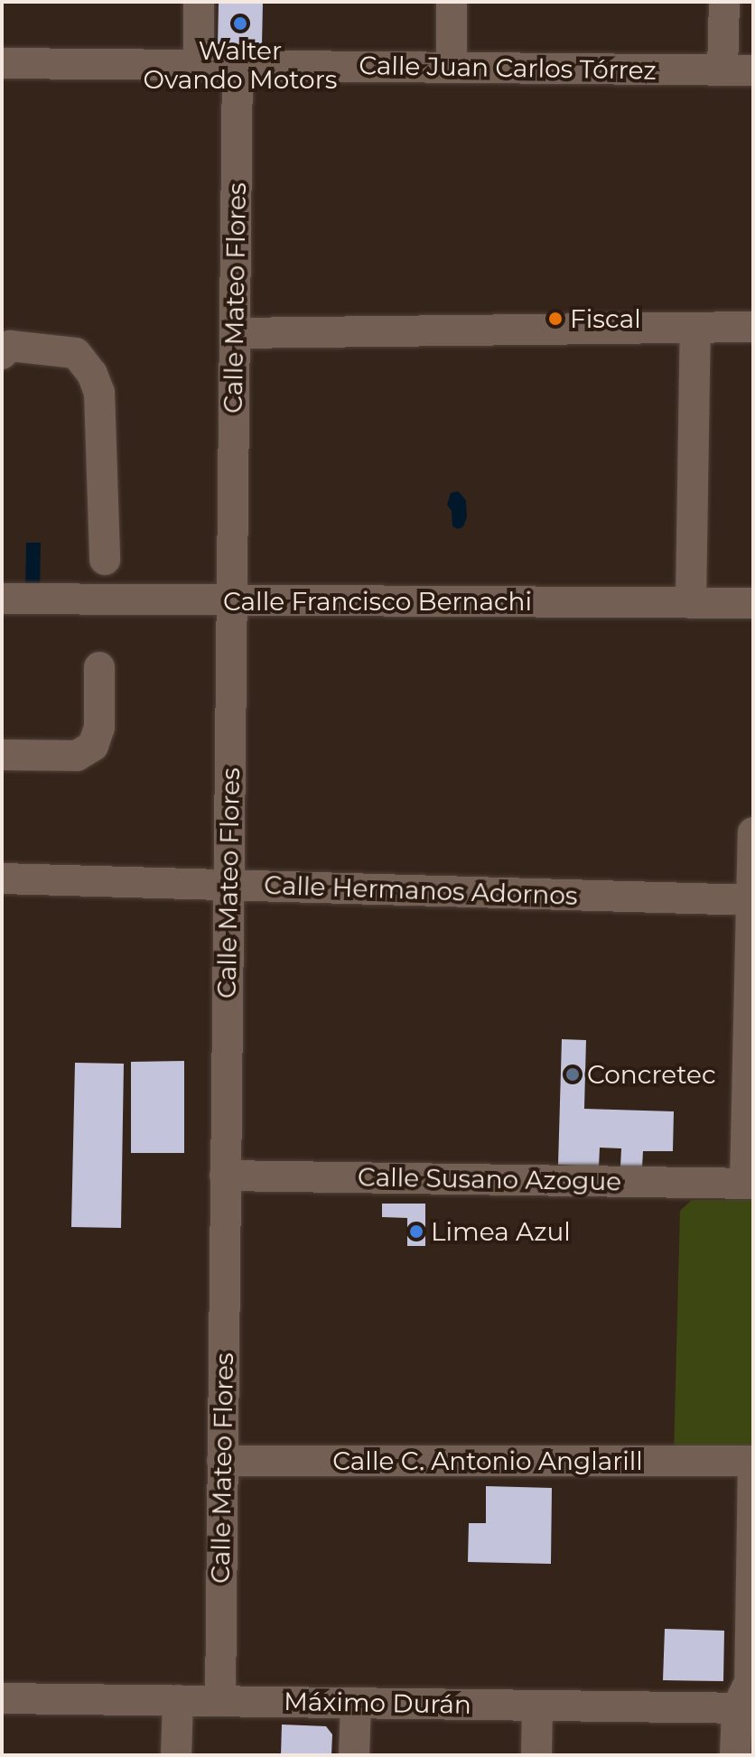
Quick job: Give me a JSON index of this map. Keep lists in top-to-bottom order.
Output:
{
  "streets": {
    "street": [
      "Calle Juan Carlos Tórrez",
      "Calle Mateo Flores",
      "Calle Francisco Bernachi",
      "Calle Hermanos Adornos",
      "Calle Susano Azogue",
      "Calle C. Antonio Anglarill",
      "Máximo Durán"
    ]
  },
  "crossings": [
    ["Calle Juan Carlos Tórrez", "Calle Mateo Flores"],
    ["Calle Mateo Flores", "Calle Francisco Bernachi"],
    ["Calle Mateo Flores", "Calle Hermanos Adornos"],
    ["Calle Mateo Flores", "Calle Susano Azogue"],
    ["Calle Mateo Flores", "Calle C. Antonio Anglarill"],
    ["Calle Mateo Flores", "Máximo Durán"]
  ],
  "places": [
    "Walter Ovando Motors",
    "Fiscal",
    "Concretec",
    "Limea Azul"
  ]
}
